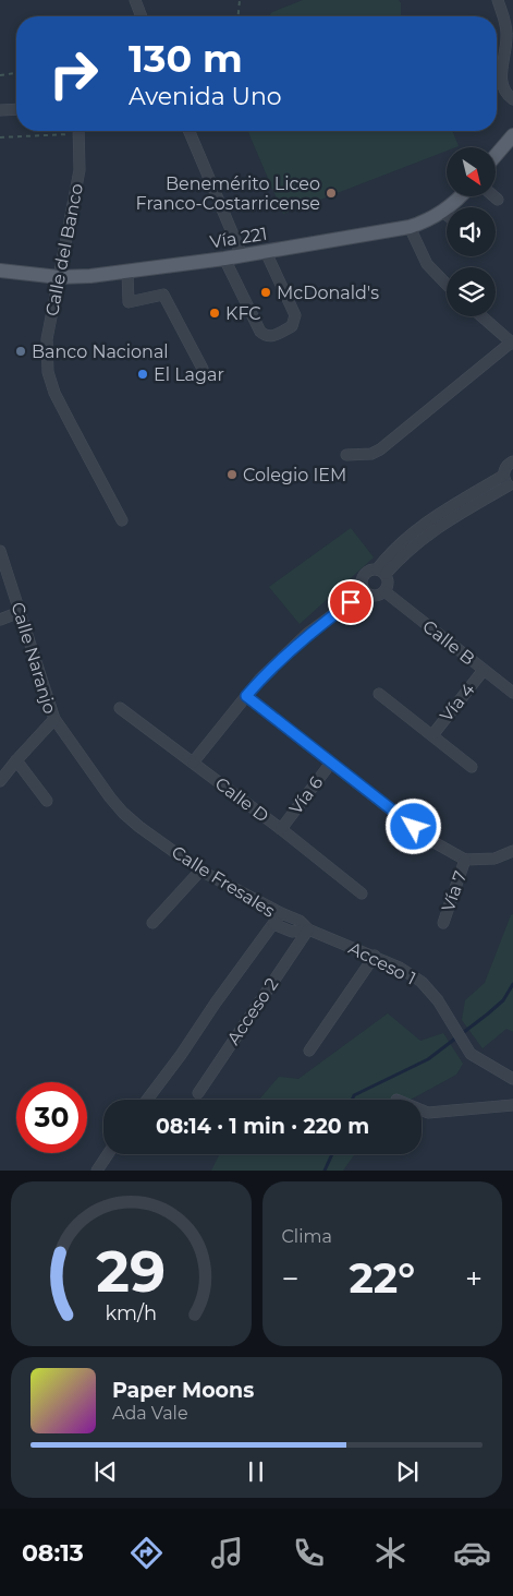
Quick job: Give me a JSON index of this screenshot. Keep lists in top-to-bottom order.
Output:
{
  "streets": {
    "main road": ["Vía 221"],
    "street": [
      "Calle del Banco",
      "Calle B",
      "Calle Naranjo",
      "Vía 4",
      "Vía 6",
      "Calle D",
      "Calle Fresales",
      "Vía 7",
      "Acceso 1",
      "Acceso 2"
    ]
  },
  "crossings": [
    ["Vía 221", "Calle del Banco"],
    ["Calle B", "Vía 4"],
    ["Calle Naranjo", "Calle Fresales"],
    ["Vía 6", "Calle D"],
    ["Calle Fresales", "Acceso 1"],
    ["Acceso 1", "Acceso 2"]
  ],
  "places": [
    "Benemérito Liceo Franco-Costarricense",
    "McDonald's",
    "KFC",
    "Banco Nacional",
    "El Lagar",
    "Colegio IEM"
  ],
  "north": "bottom right",
  "page": {
    "turn": ["130 m", "Avenida Uno"],
    "limit": "30",
    "trip": "08:14 · 1 min · 220 m",
    "tile": "Clima",
    "heat": ["−", "22°", "+"],
    "song": ["Paper Moons", "Ada Vale"],
    "tabs": "08:13",
    "gauge": ["29", "km/h"]
  }
}
